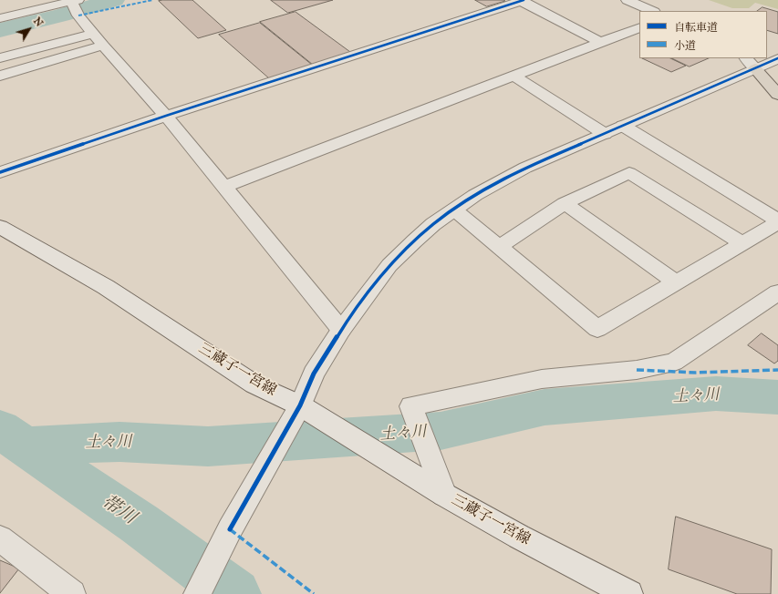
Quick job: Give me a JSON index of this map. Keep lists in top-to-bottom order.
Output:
{
  "streets": {
    "street": ["三蔵子一宮線"]
  },
  "water": ["土々川", "帯川"],
  "legend": ["自転車道", "小道"],
  "north": "top right"
}
